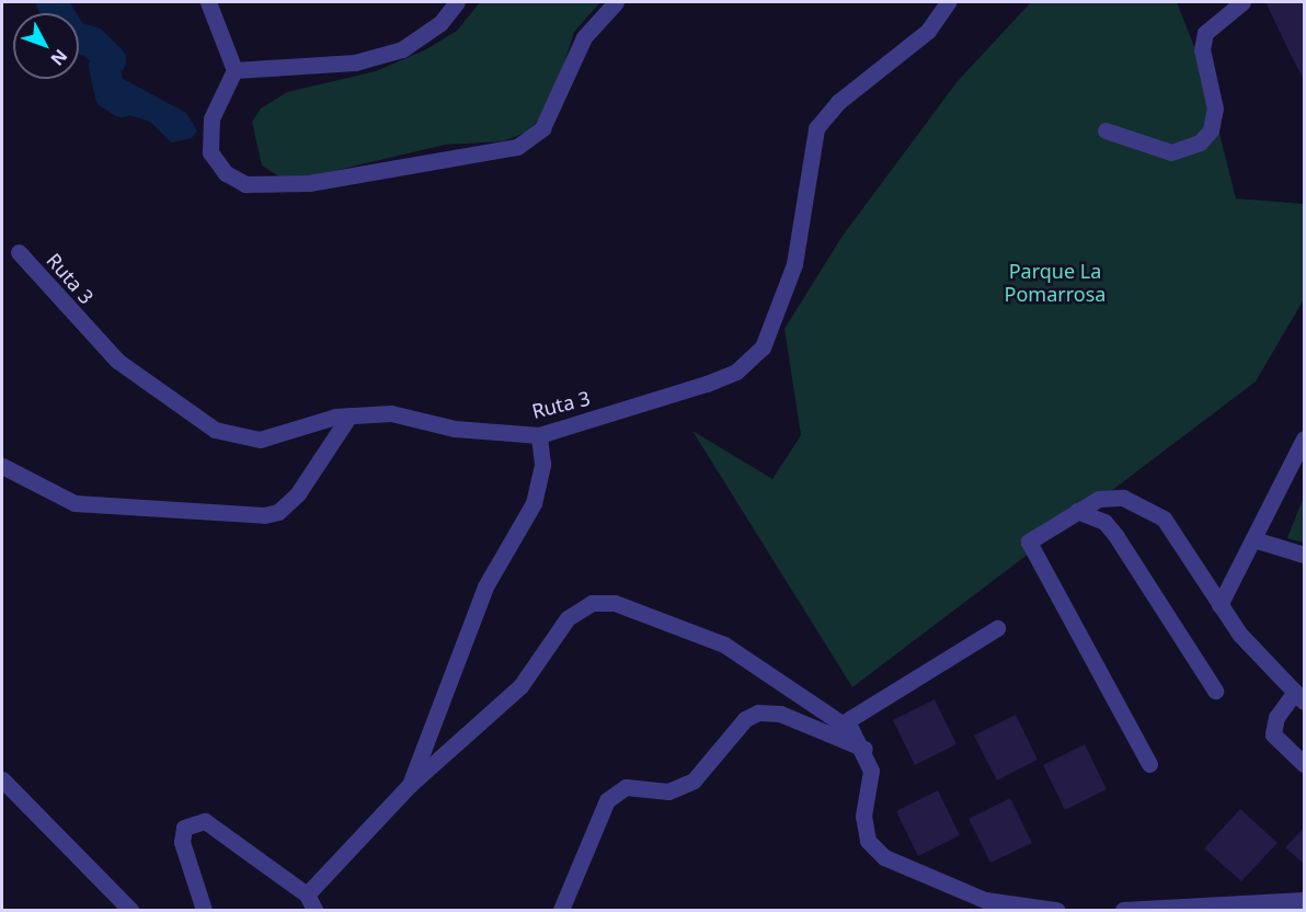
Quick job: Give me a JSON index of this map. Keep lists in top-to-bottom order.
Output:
{
  "streets": {
    "street": ["Ruta 3"]
  },
  "parks": ["Parque La Pomarrosa"],
  "north": "bottom right"
}
